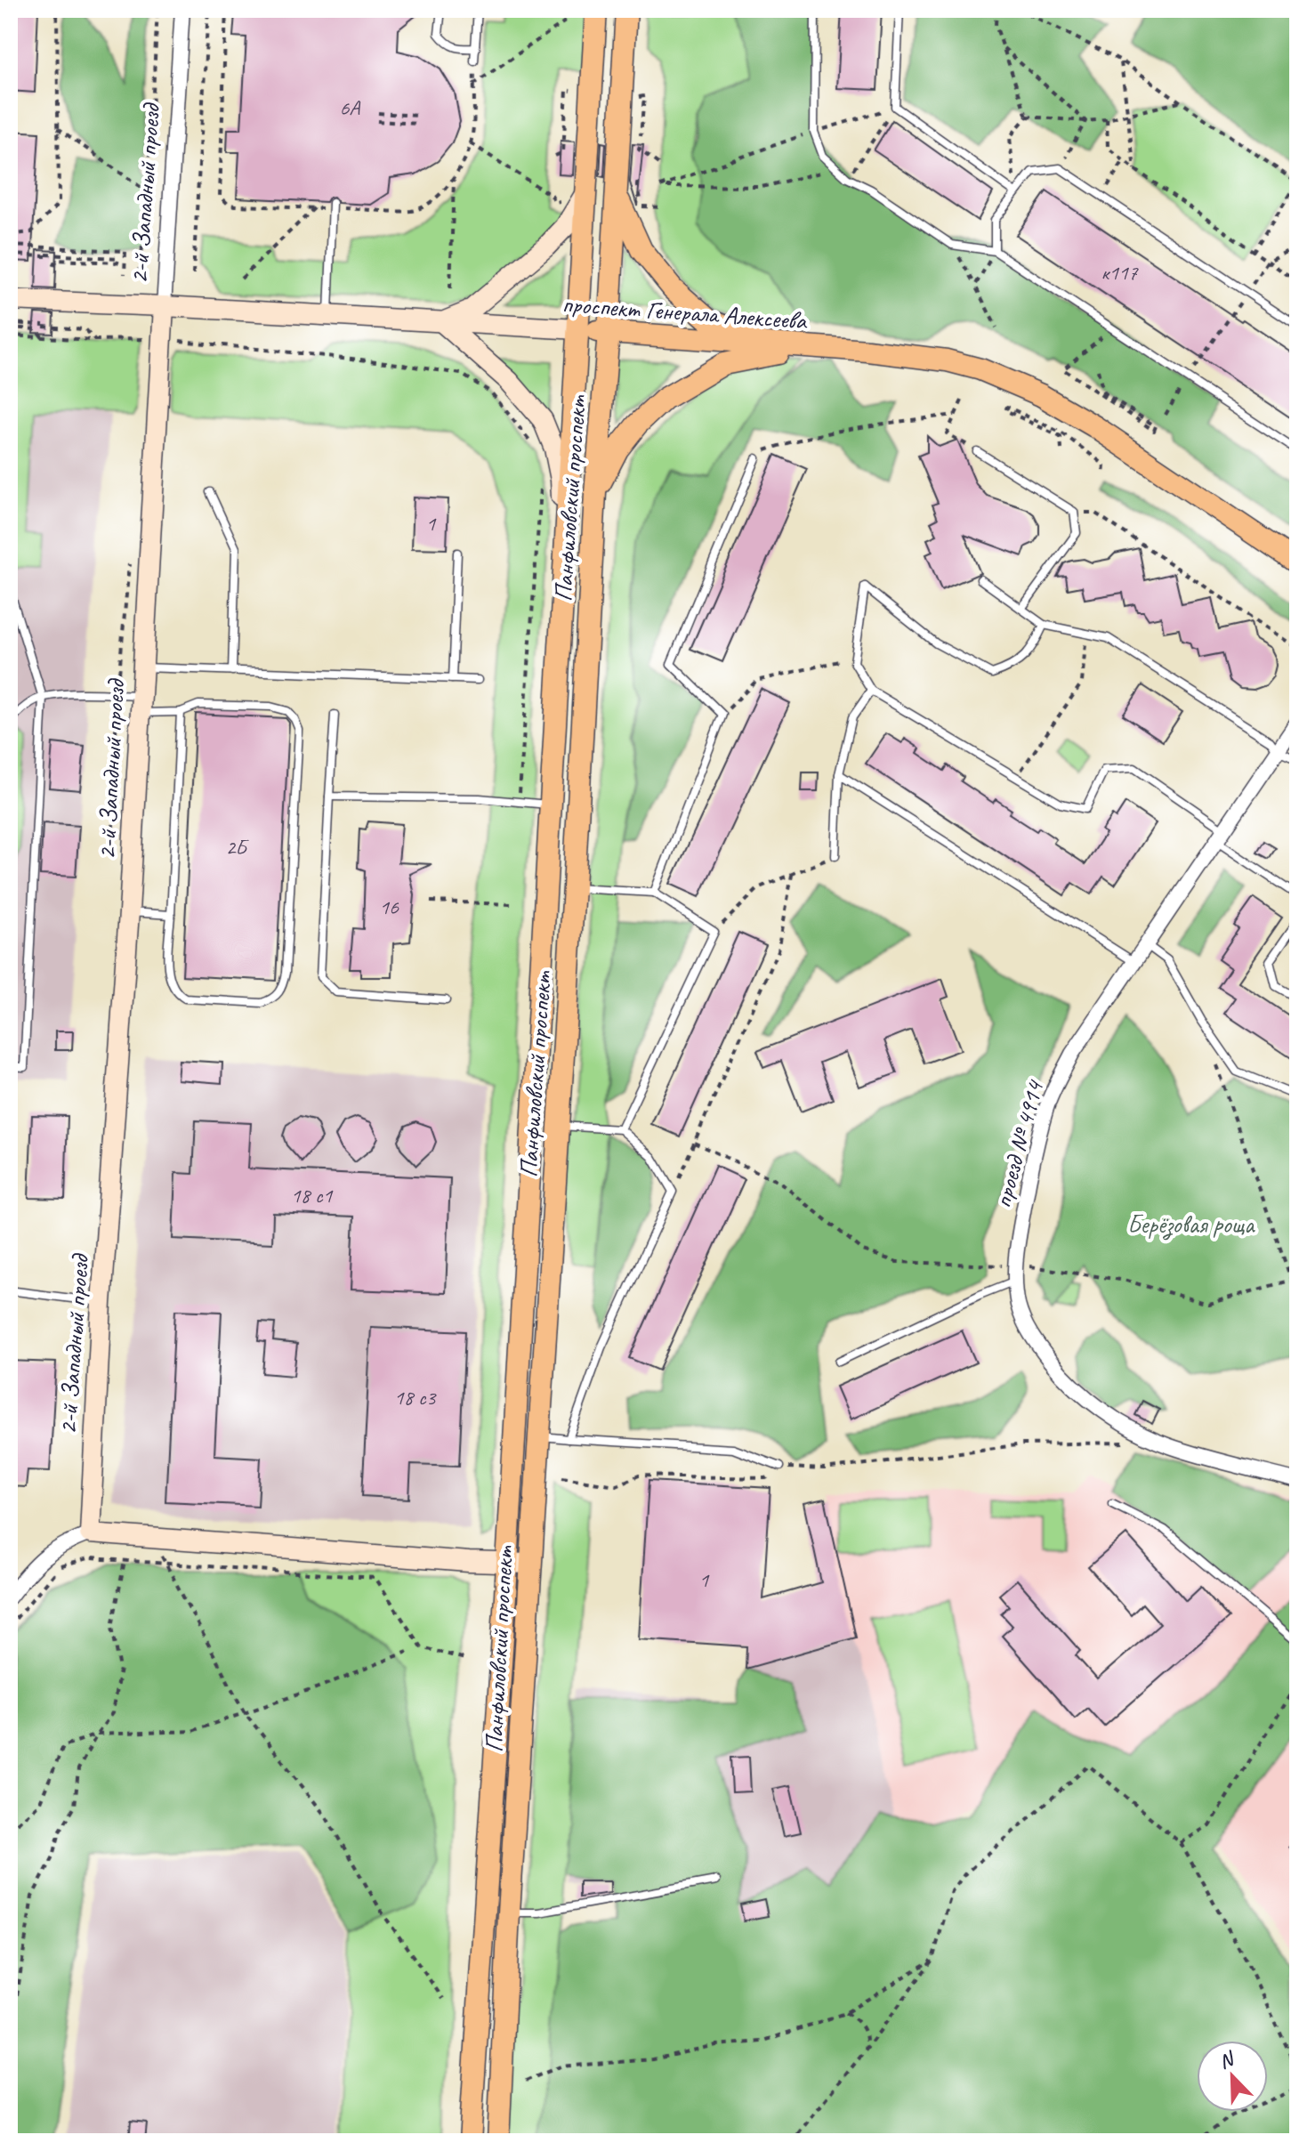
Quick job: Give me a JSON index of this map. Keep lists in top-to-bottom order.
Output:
{
  "streets": {
    "main road": ["проспект Генерала Алексеева", "Панфиловский проспект"],
    "street": ["2-й Западный проезд", "проезд № 4914"]
  },
  "crossings": [
    ["2-й Западный проезд", "проспект Генерала Алексеева"],
    ["проспект Генерала Алексеева", "Панфиловский проспект"]
  ],
  "parks": ["Берёзовая роща"],
  "house_numbers": [
    "6А",
    "к117",
    "1",
    "2Б",
    "16",
    "18 с1",
    "18 с3",
    "1"
  ],
  "north": "top left"
}
